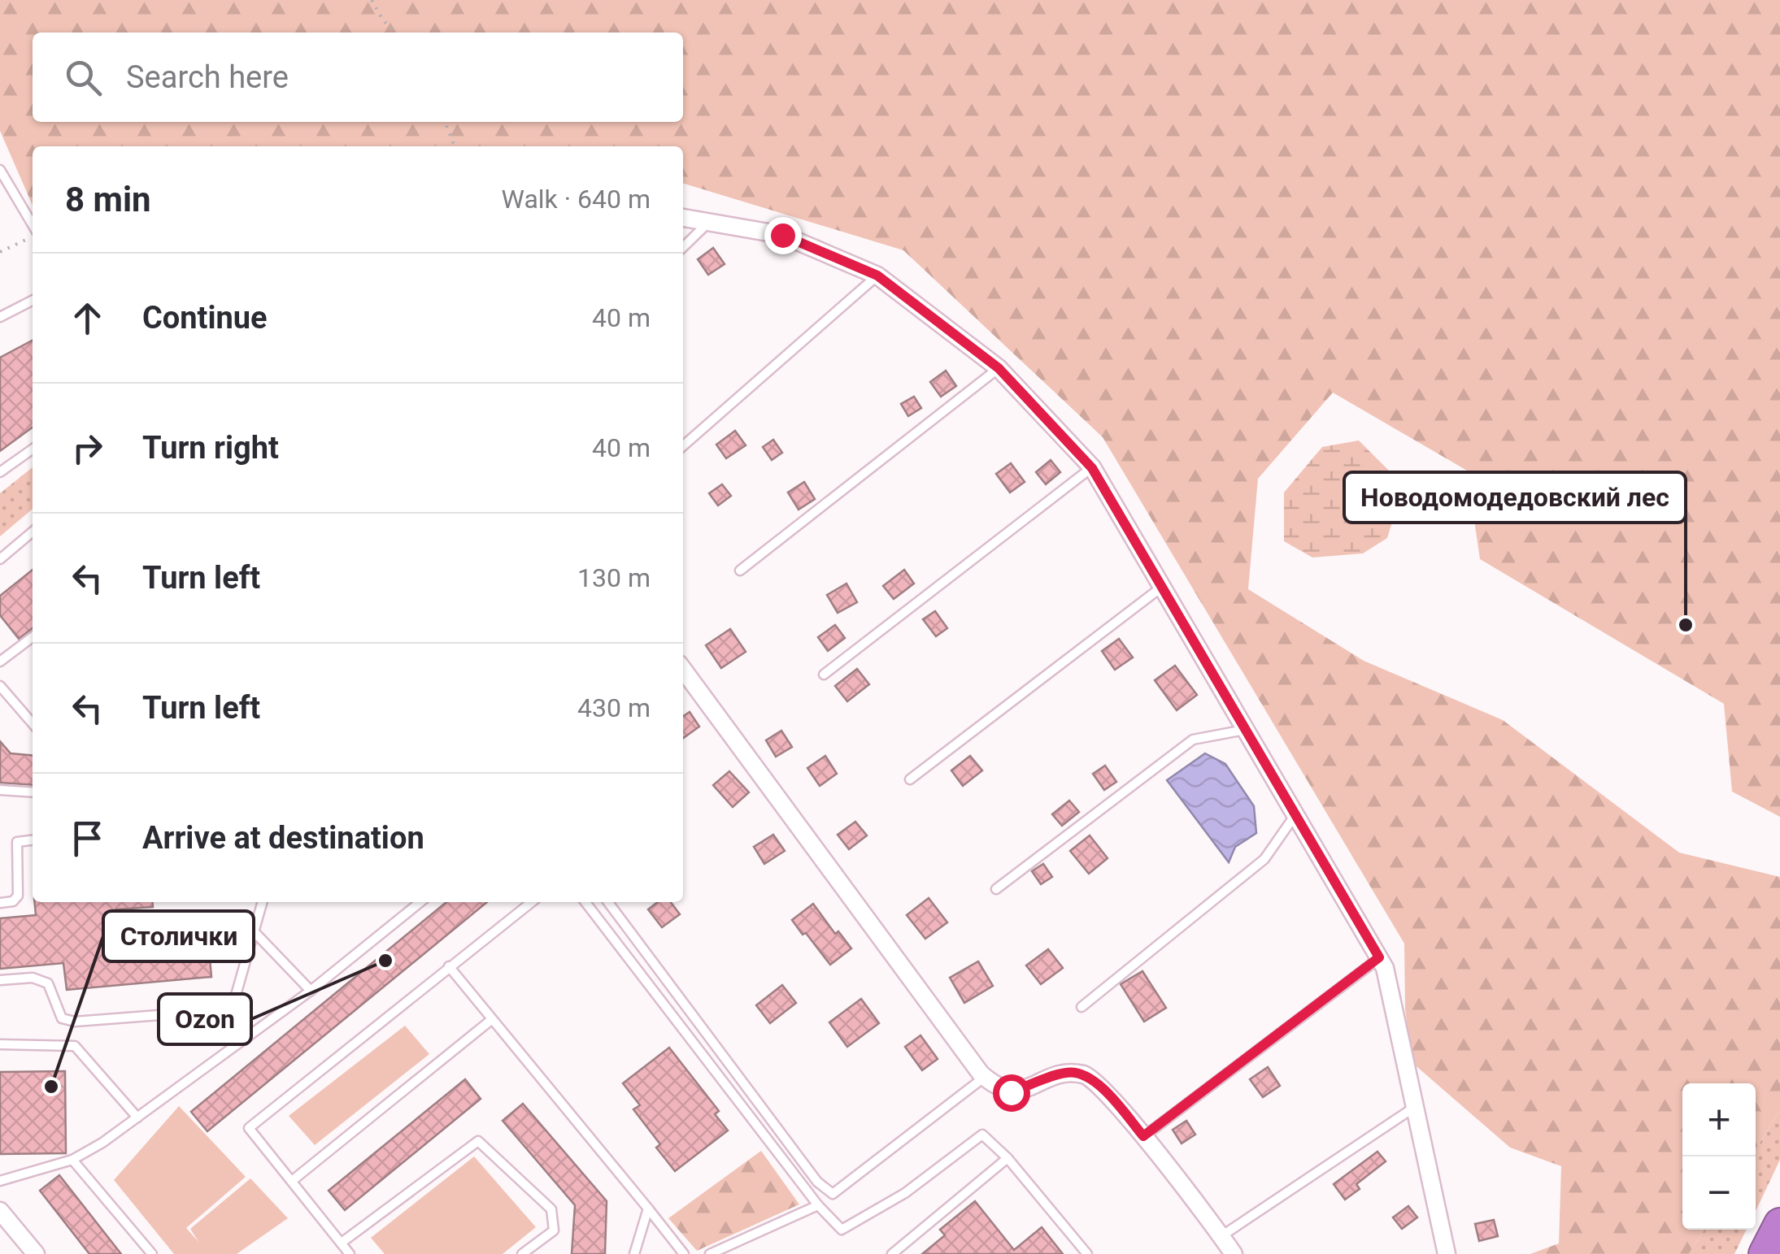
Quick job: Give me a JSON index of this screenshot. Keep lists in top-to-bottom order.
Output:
{
  "places": ["Новодомодедовский лес", "Ozon", "Столички"],
  "page": {
    "search": "Search here",
    "heading": ["8 min", "Walk · 640 m"],
    "list": [
      ["Continue", "40 m"],
      ["Turn right", "40 m"],
      ["Turn left", "130 m"],
      ["Turn left", "430 m"],
      "Arrive at destination"
    ],
    "map_buttons": ["+", "−"]
  }
}
